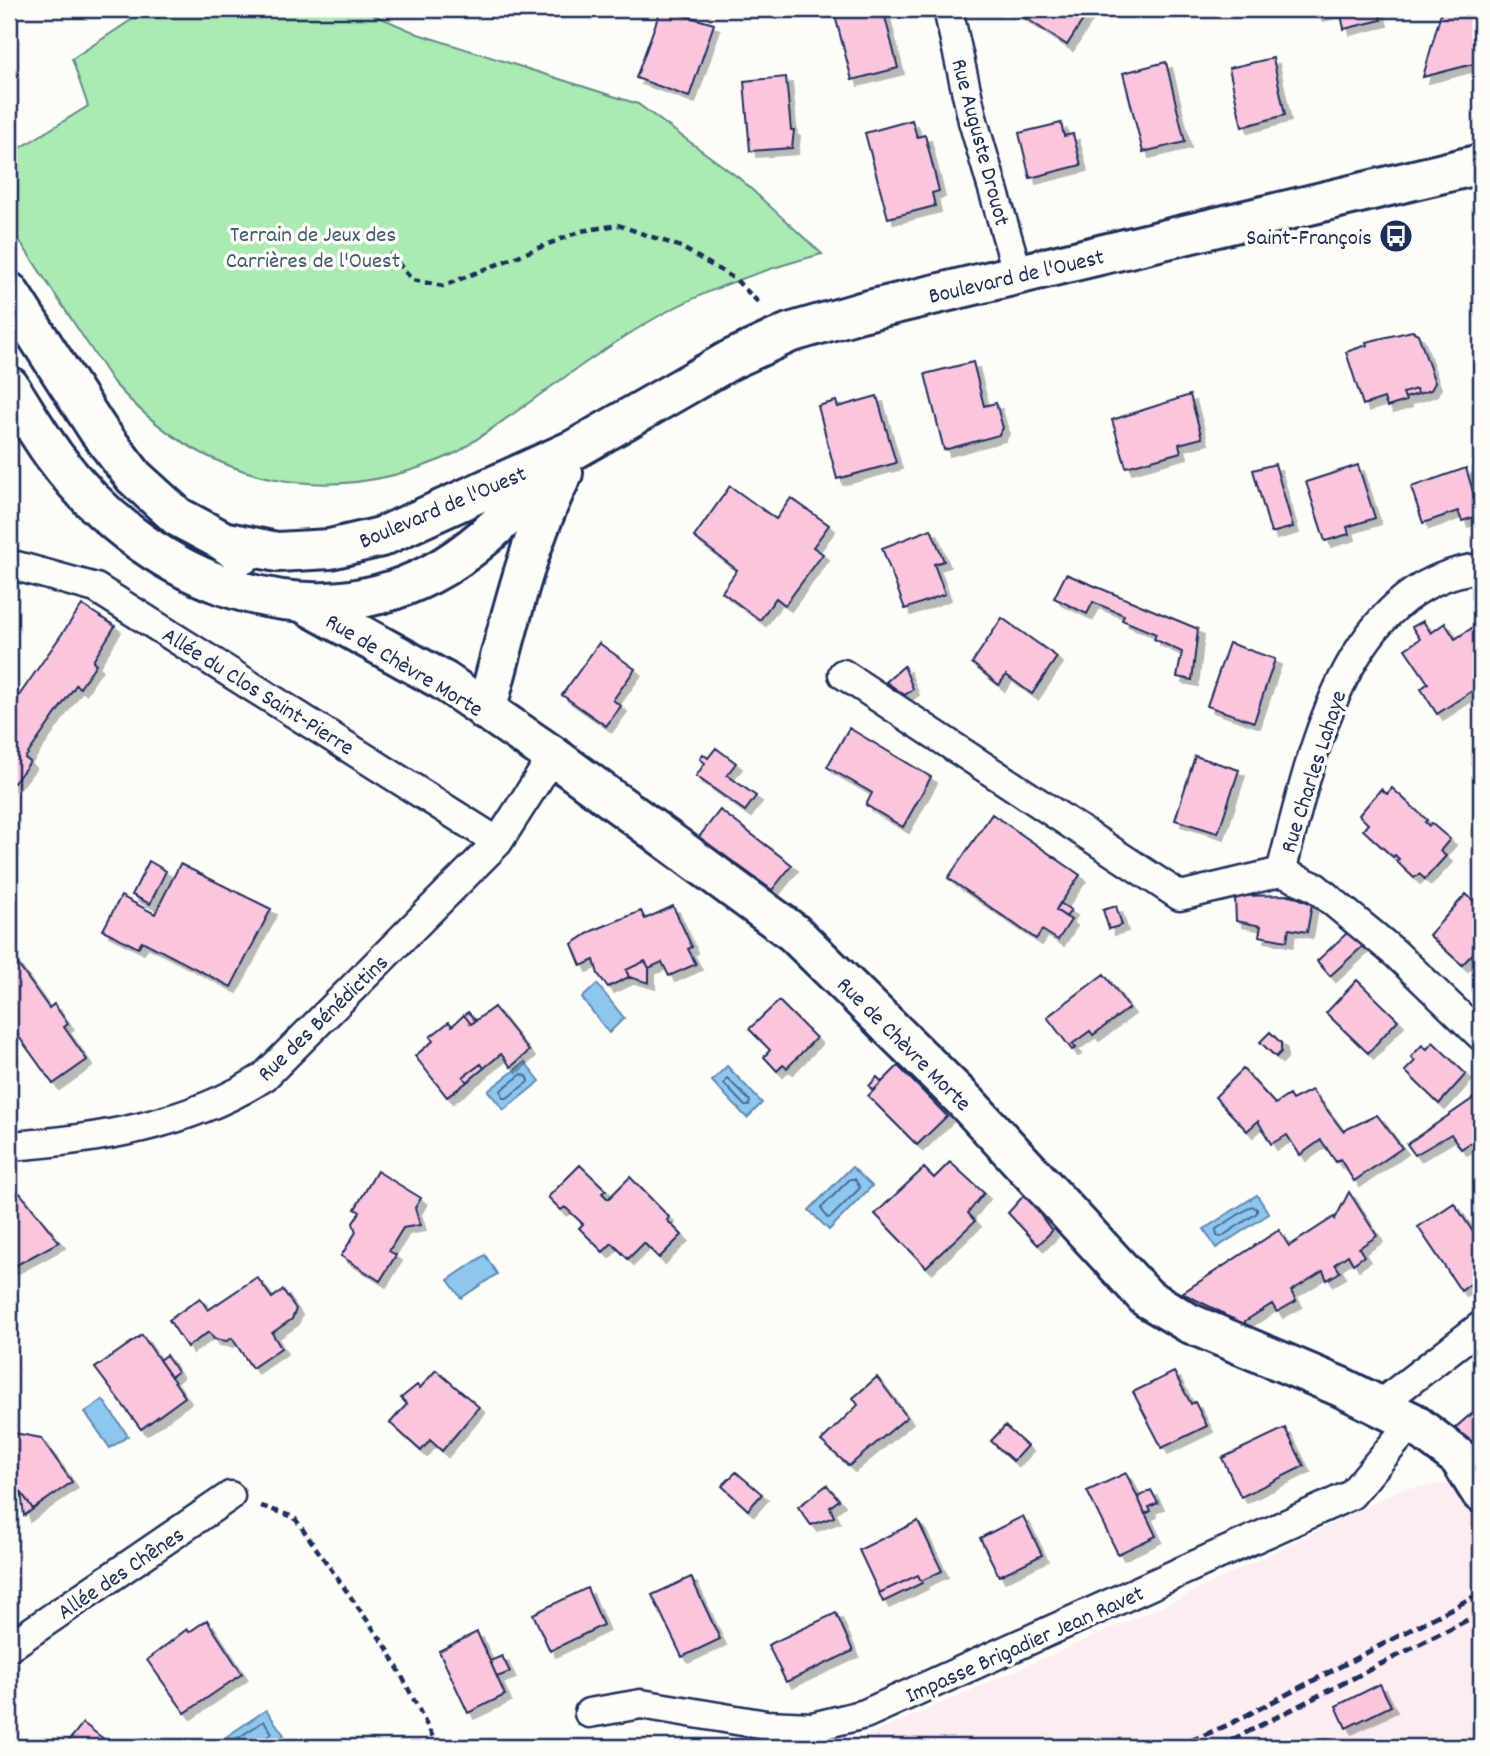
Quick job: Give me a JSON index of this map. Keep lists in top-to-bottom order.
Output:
{
  "streets": {
    "main road": ["Boulevard de l'Ouest", "Rue de Chèvre Morte"],
    "street": [
      "Rue Auguste Drouot",
      "Allée du Clos Saint-Pierre",
      "Rue Charles Lahaye",
      "Rue des Bénédictins",
      "Allée des Chênes",
      "Impasse Brigadier Jean Ravet"
    ]
  },
  "crossings": [
    ["Rue Auguste Drouot", "Boulevard de l'Ouest"],
    ["Boulevard de l'Ouest", "Rue de Chèvre Morte"],
    ["Rue de Chèvre Morte", "Rue des Bénédictins"],
    ["Rue de Chèvre Morte", "Impasse Brigadier Jean Ravet"],
    ["Allée du Clos Saint-Pierre", "Rue des Bénédictins"]
  ],
  "parks": ["Terrain de Jeux des Carrières de l'Ouest"],
  "places": {
    "bus stop": ["Saint-François"]
  }
}
